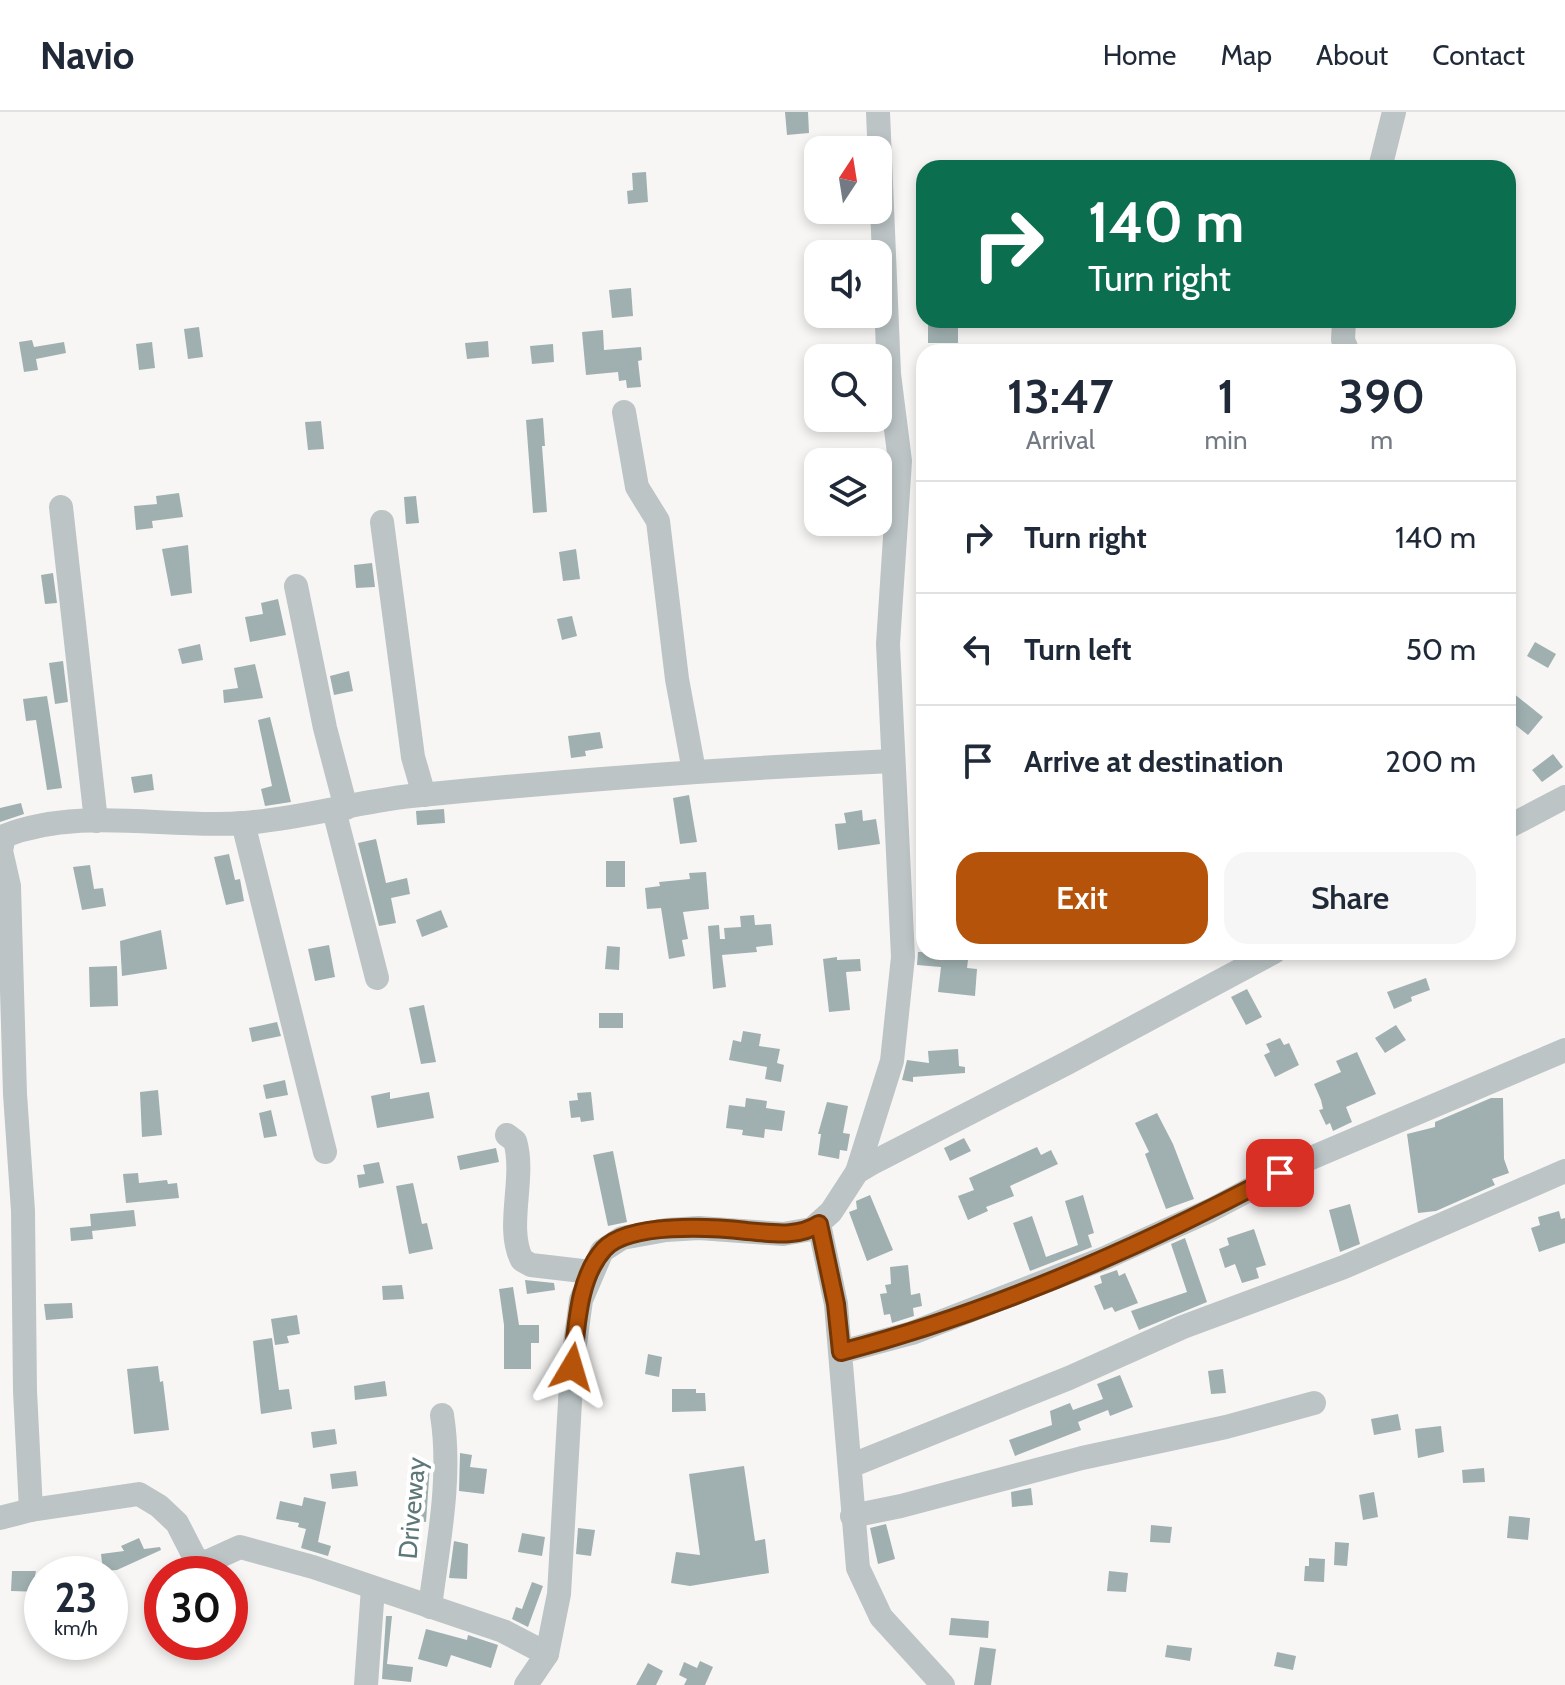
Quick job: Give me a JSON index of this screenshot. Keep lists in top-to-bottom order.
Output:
{
  "streets": {
    "street": ["Driveway"]
  },
  "north": "top",
  "page": {
    "header": "Navio",
    "nav": [
      "Home",
      "Map",
      "About",
      "Contact"
    ],
    "turn": ["140 m", "Turn right"],
    "eta": [
      "13:47",
      "Arrival",
      "1",
      "min",
      "390",
      "m"
    ],
    "list": [
      {
        "name": "Turn right",
        "value": "140 m"
      },
      {
        "name": "Turn left",
        "value": "50 m"
      },
      {
        "name": "Arrive at destination",
        "value": "200 m"
      }
    ],
    "buttons": ["Exit", "Share"],
    "speed": "23 km/h",
    "limit": "30"
  }
}
